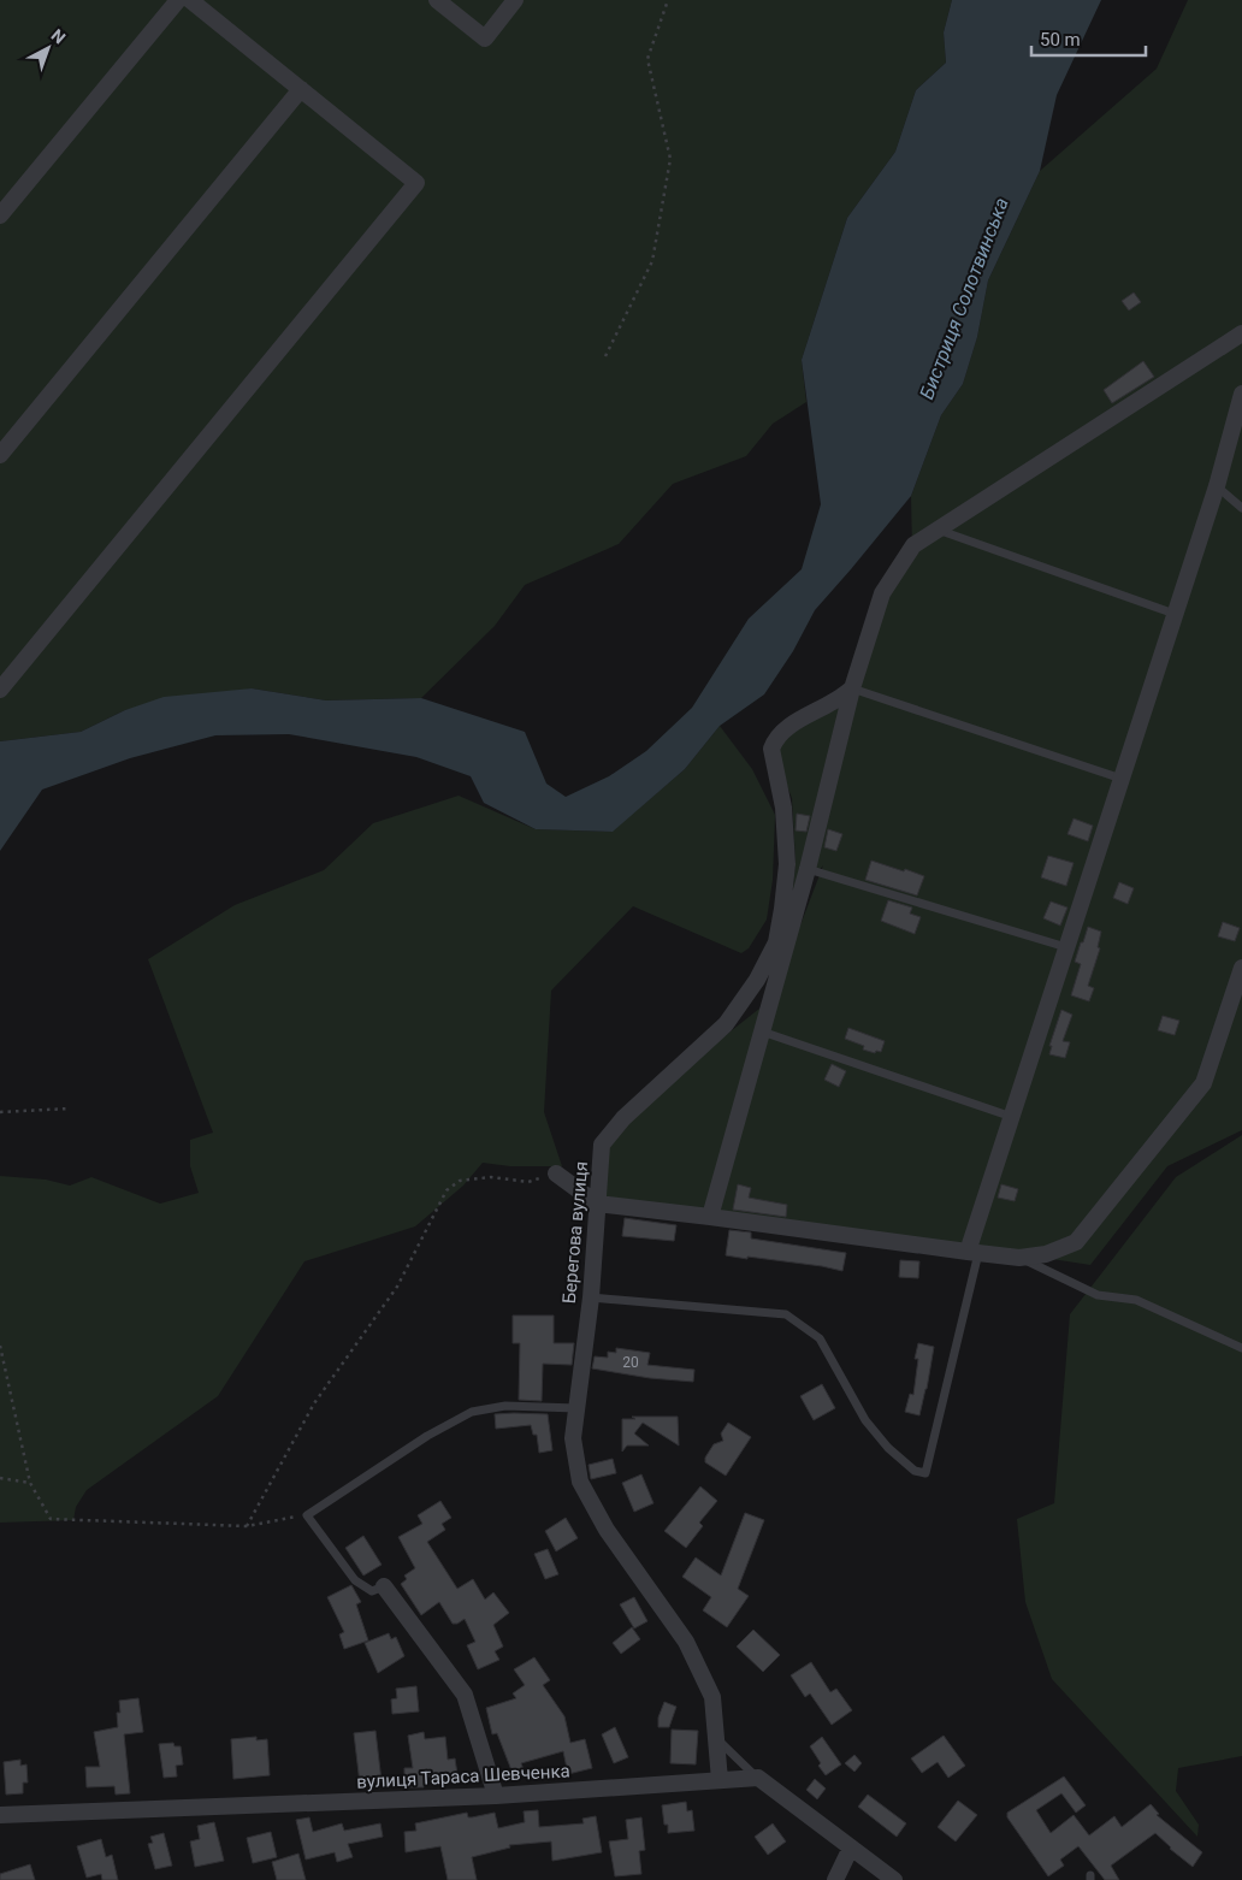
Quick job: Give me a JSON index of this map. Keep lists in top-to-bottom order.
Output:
{
  "streets": {
    "street": ["Берегова вулиця", "вулиця Тараса Шевченка"]
  },
  "crossings": [
    ["Берегова вулиця", "вулиця Тараса Шевченка"]
  ],
  "water": ["Бистриця Солотвинська"],
  "house_numbers": ["20"],
  "scale_bar": "50 m",
  "north": "top right"
}
